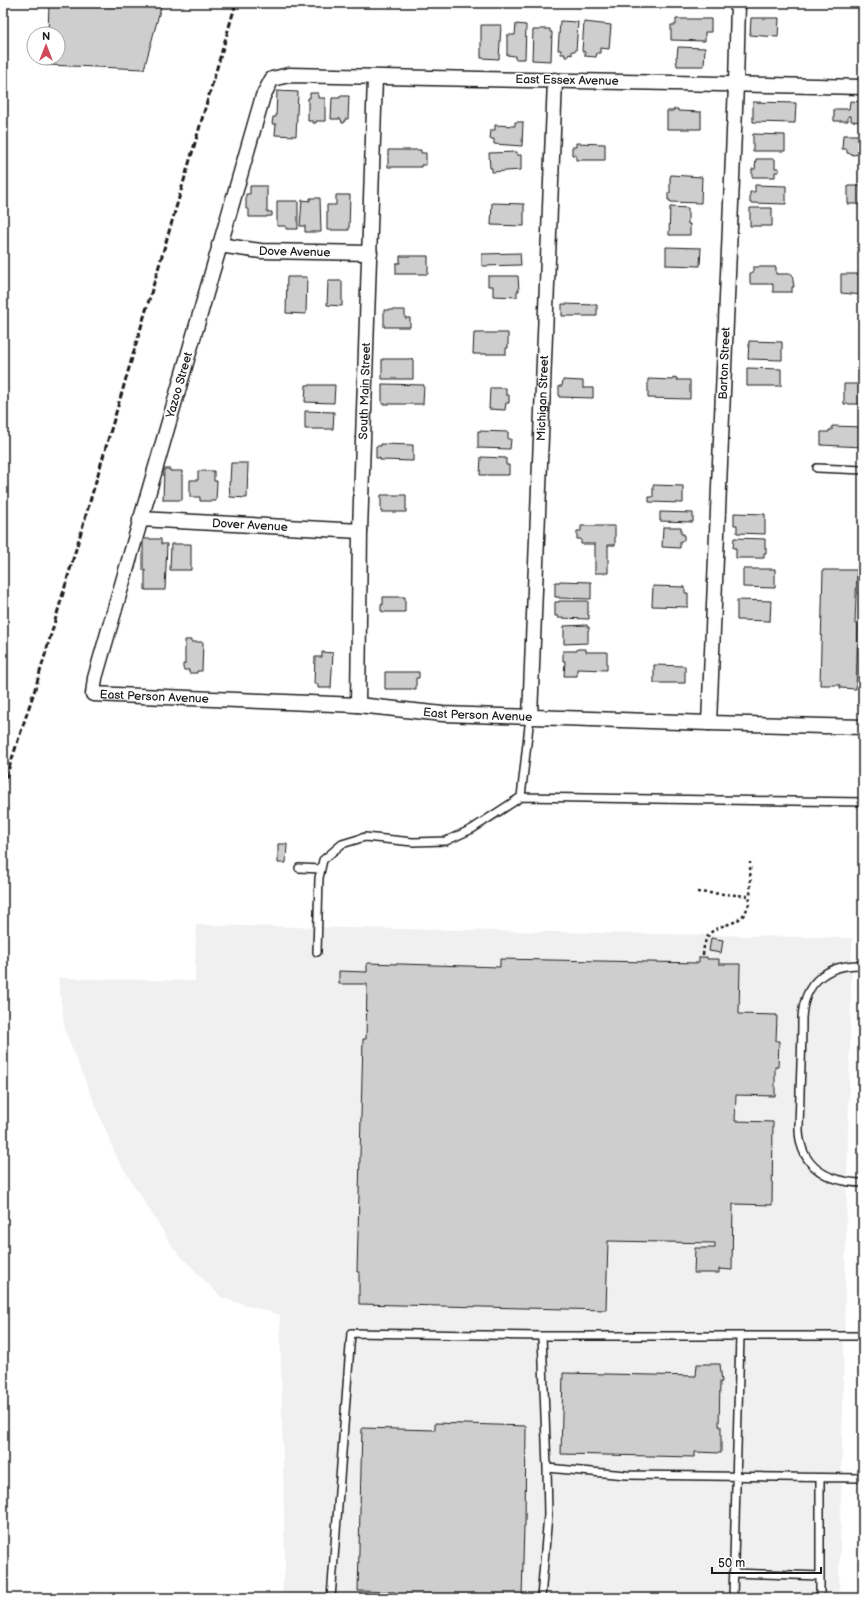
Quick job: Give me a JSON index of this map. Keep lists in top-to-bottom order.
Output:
{
  "streets": {
    "street": [
      "East Essex Avenue",
      "Dove Avenue",
      "Barton Street",
      "Yazoo Street",
      "South Main Street",
      "Michigan Street",
      "Dover Avenue",
      "East Person Avenue"
    ]
  },
  "crossings": [
    ["East Essex Avenue", "Barton Street"],
    ["East Essex Avenue", "Yazoo Street"],
    ["East Essex Avenue", "South Main Street"],
    ["East Essex Avenue", "Michigan Street"],
    ["Dove Avenue", "Yazoo Street"],
    ["Dove Avenue", "South Main Street"],
    ["Barton Street", "East Person Avenue"],
    ["Yazoo Street", "Dover Avenue"],
    ["Yazoo Street", "East Person Avenue"],
    ["South Main Street", "Dover Avenue"],
    ["South Main Street", "East Person Avenue"],
    ["Michigan Street", "East Person Avenue"]
  ],
  "scale_bar": "50 m",
  "north": "top"
}
